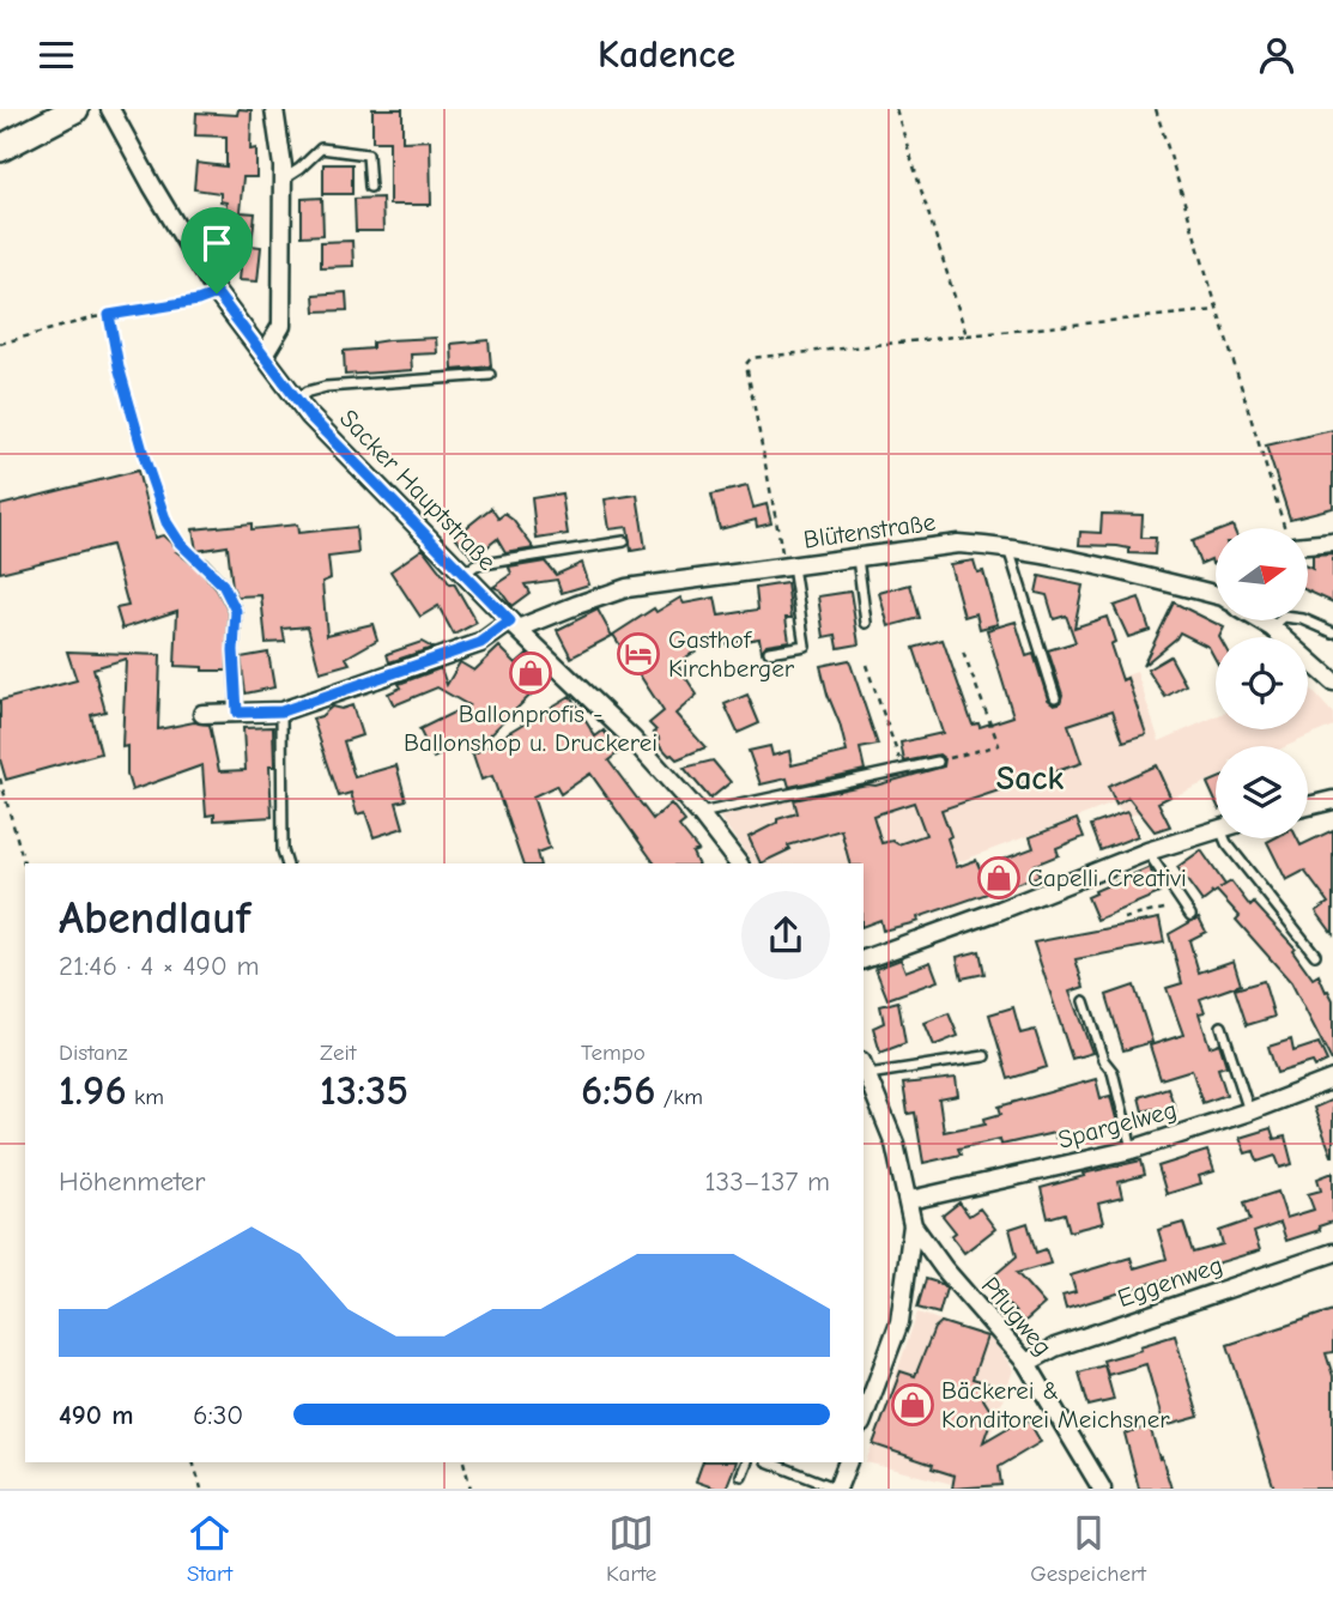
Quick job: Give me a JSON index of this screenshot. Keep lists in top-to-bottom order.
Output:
{
  "streets": {
    "street": [
      "Sacker Hauptstraße",
      "Blütenstraße",
      "Spargelweg",
      "Eggenweg",
      "Pflugweg"
    ]
  },
  "crossings": [
    ["Sacker Hauptstraße", "Blütenstraße"],
    ["Eggenweg", "Pflugweg"]
  ],
  "districts": ["Sack"],
  "places": {
    "hotel": ["Gasthof Kirchberger"],
    "shop": ["Ballonprofis - Ballonshop u. Druckerei", "Capelli Creativi", "Bäckerei & Konditorei Meichsner"]
  },
  "north": "right",
  "page": {
    "header": "Kadence",
    "heading": ["Abendlauf", "21:46 · 4 × 490 m"],
    "stats": [
      ["Distanz", "1.96 km"],
      ["Zeit", "13:35"],
      ["Tempo", "6:56 /km"]
    ],
    "chart": ["Höhenmeter", "133–137 m"],
    "list": [
      {
        "name": "490 m",
        "note": "6:30"
      }
    ],
    "tabs": ["Start", "Karte", "Gespeichert"]
  }
}
